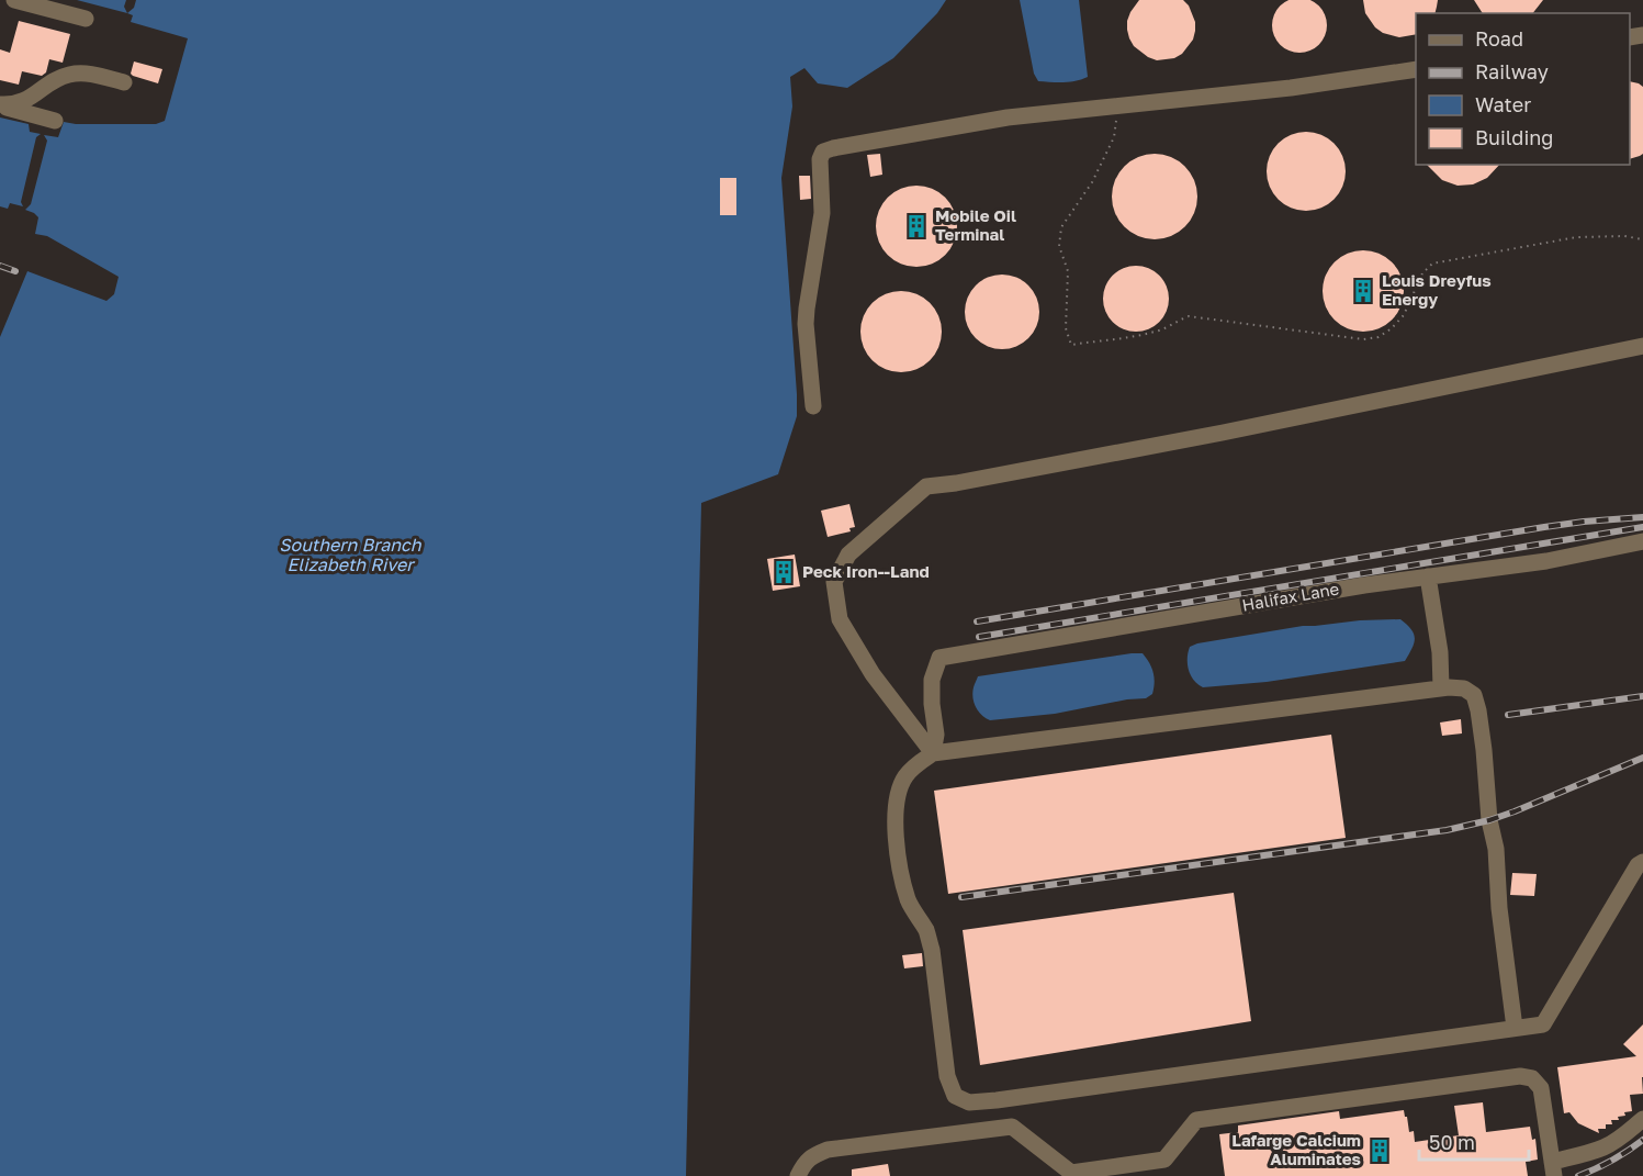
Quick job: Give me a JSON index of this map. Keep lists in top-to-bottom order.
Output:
{
  "streets": {
    "street": ["Halifax Lane"]
  },
  "water": ["Southern Branch Elizabeth River"],
  "places": {
    "building": [
      "Mobile Oil Terminal",
      "Louis Dreyfus Energy",
      "Peck Iron--Land",
      "Lafarge Calcium Aluminates"
    ]
  },
  "legend": [
    "Road",
    "Railway",
    "Water",
    "Building"
  ],
  "scale_bar": "50 m"
}
